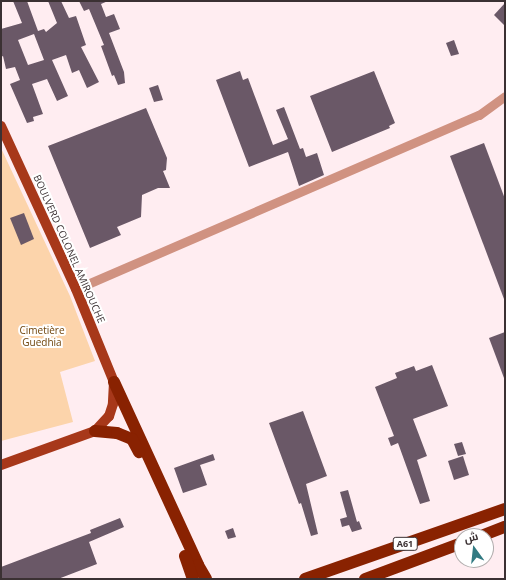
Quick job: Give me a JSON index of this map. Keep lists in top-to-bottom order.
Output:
{
  "streets": {
    "highway": ["A61"],
    "main road": ["BOULVERD COLONEL AMIROUCHE"]
  },
  "parks": ["Cimetière Guedhia"],
  "north": "top"
}
